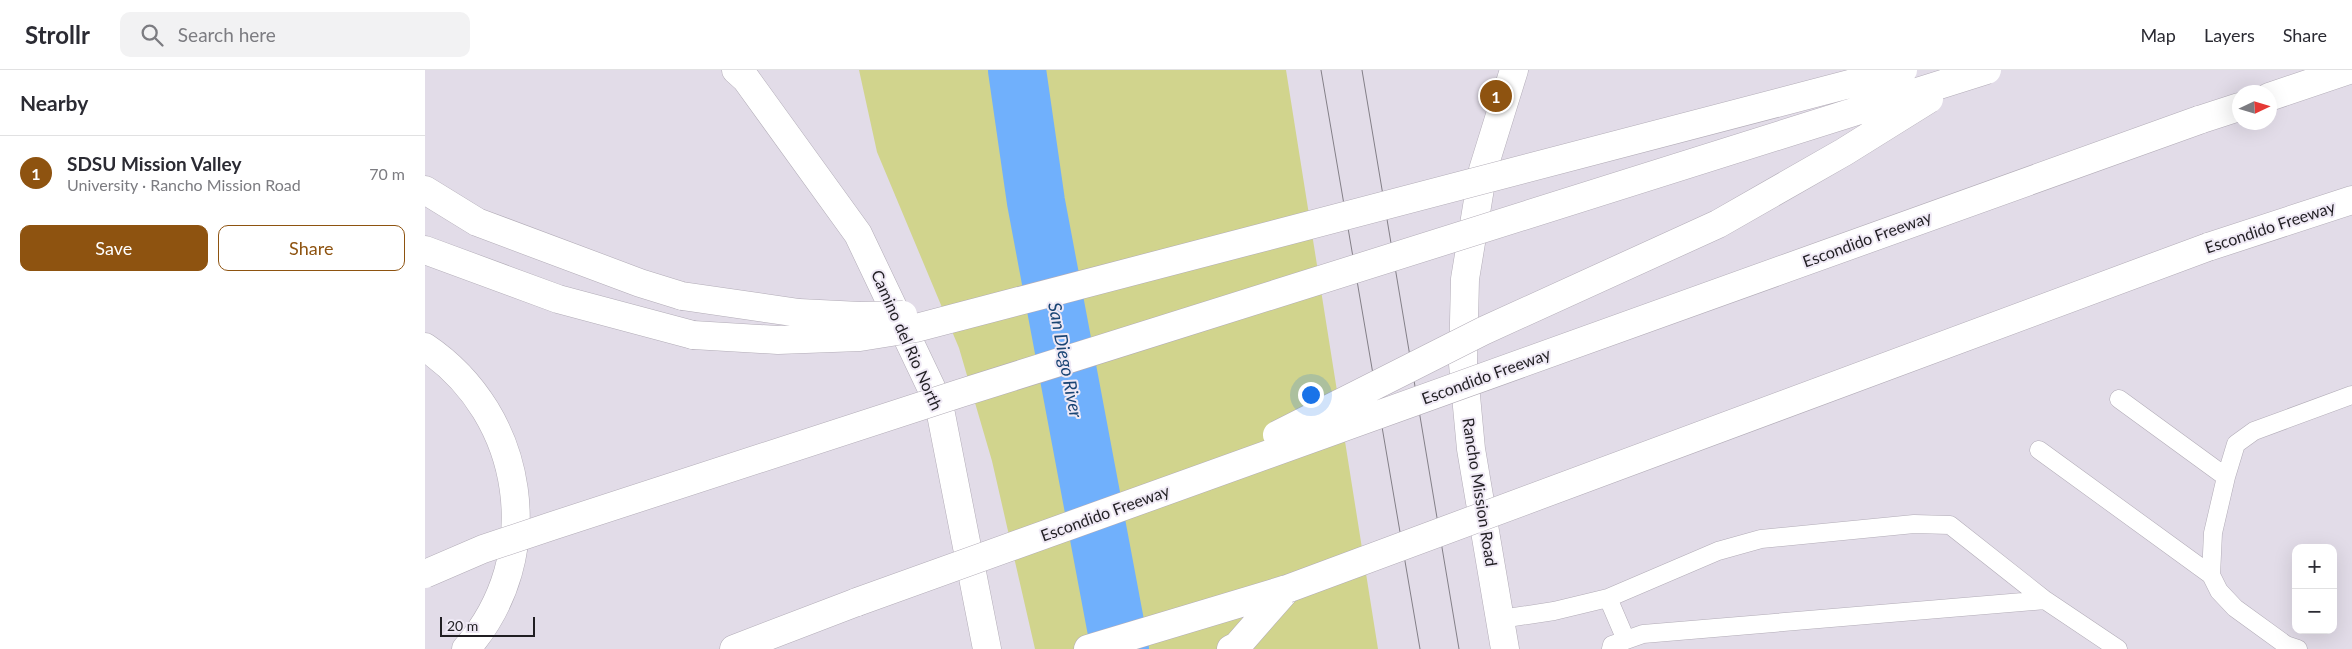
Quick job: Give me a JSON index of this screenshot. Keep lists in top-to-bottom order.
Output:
{
  "streets": {
    "main road": ["Escondido Freeway", "Camino del Rio North", "Rancho Mission Road"]
  },
  "water": ["San Diego River"],
  "scale_bar": "20 m",
  "north": "right",
  "page": {
    "header": "Strollr",
    "search": "Search here",
    "nav": ["Map", "Layers", "Share"],
    "heading": "Nearby",
    "pins": "1",
    "list": [
      {
        "mark": "1",
        "name": "SDSU Mission Valley",
        "note": "University · Rancho Mission Road",
        "value": "70 m"
      }
    ],
    "buttons": ["Save", "Share"],
    "map_buttons": ["+", "−"],
    "scale": "20 m"
  }
}
